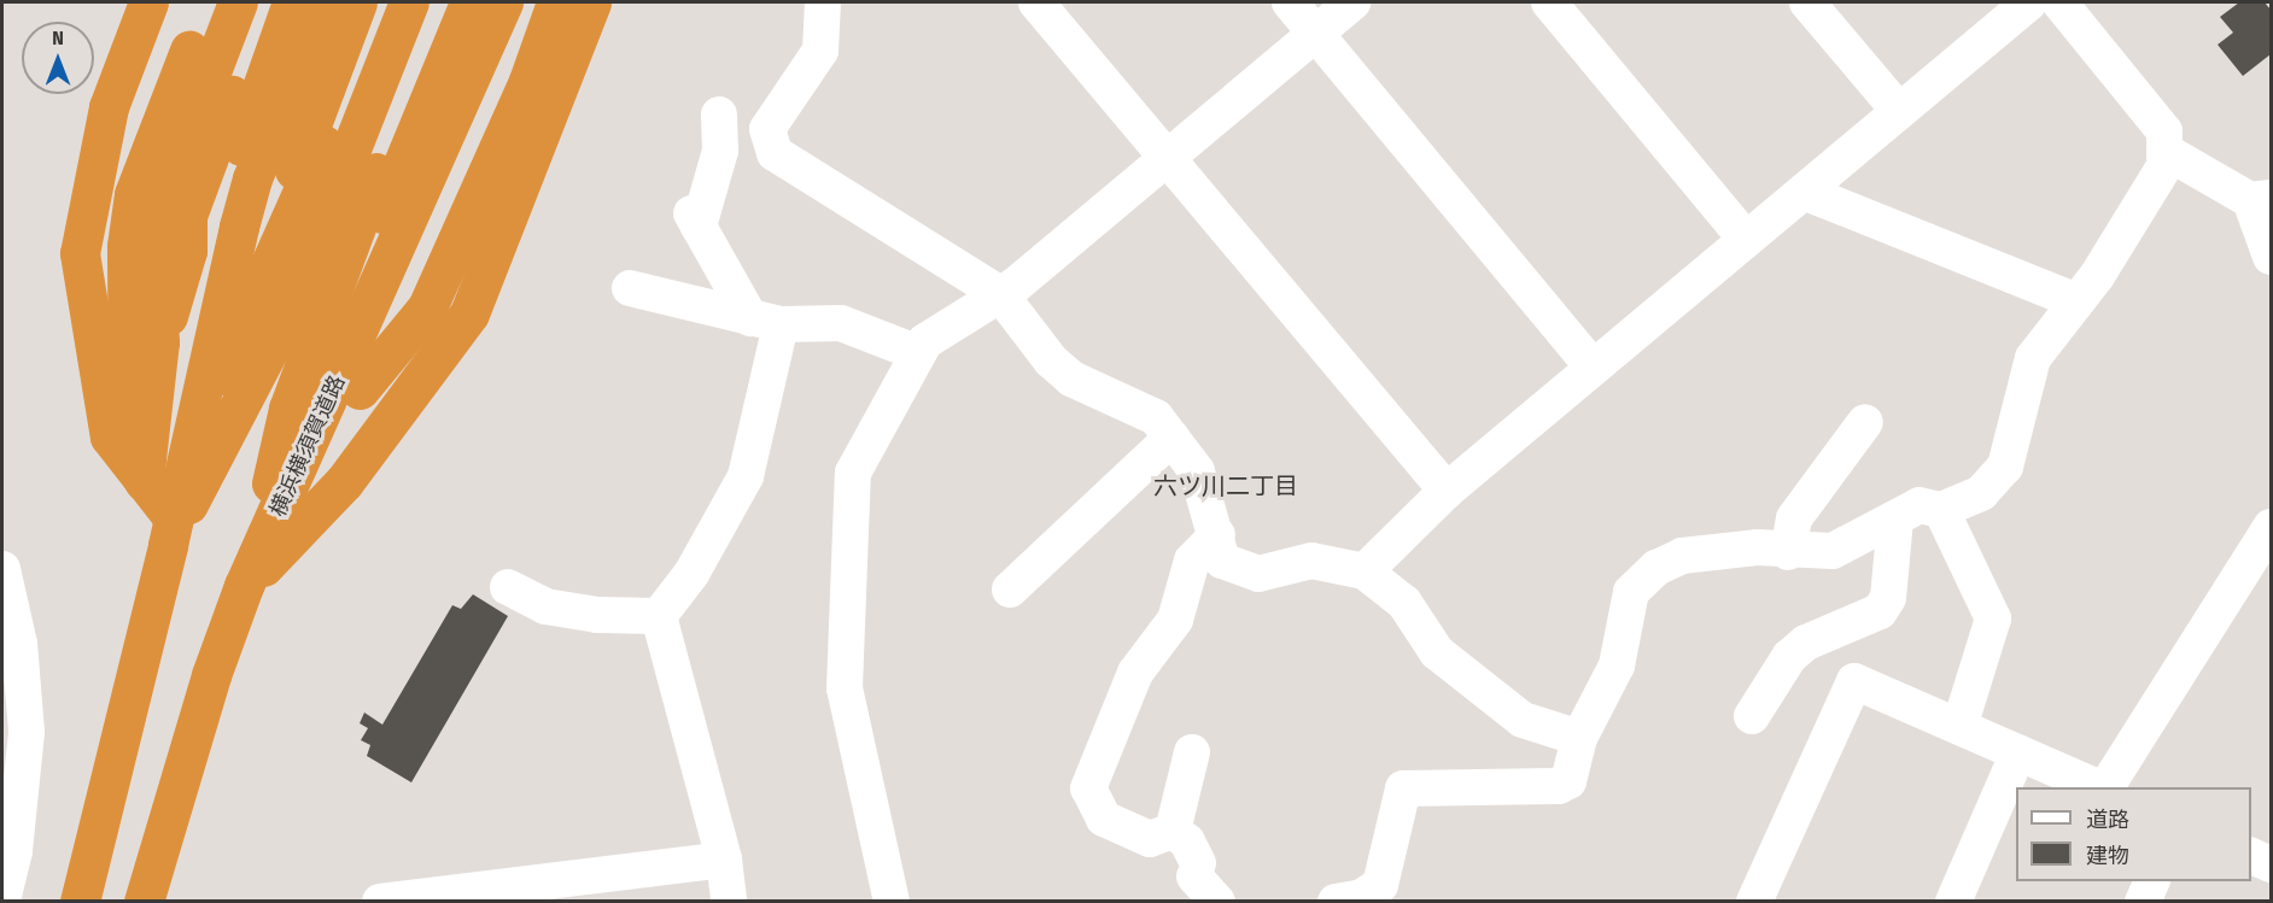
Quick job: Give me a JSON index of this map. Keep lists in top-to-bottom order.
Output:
{
  "streets": {
    "highway": ["横浜横須賀道路"]
  },
  "districts": ["六ツ川二丁目"],
  "legend": ["道路", "建物"],
  "north": "top"
}
